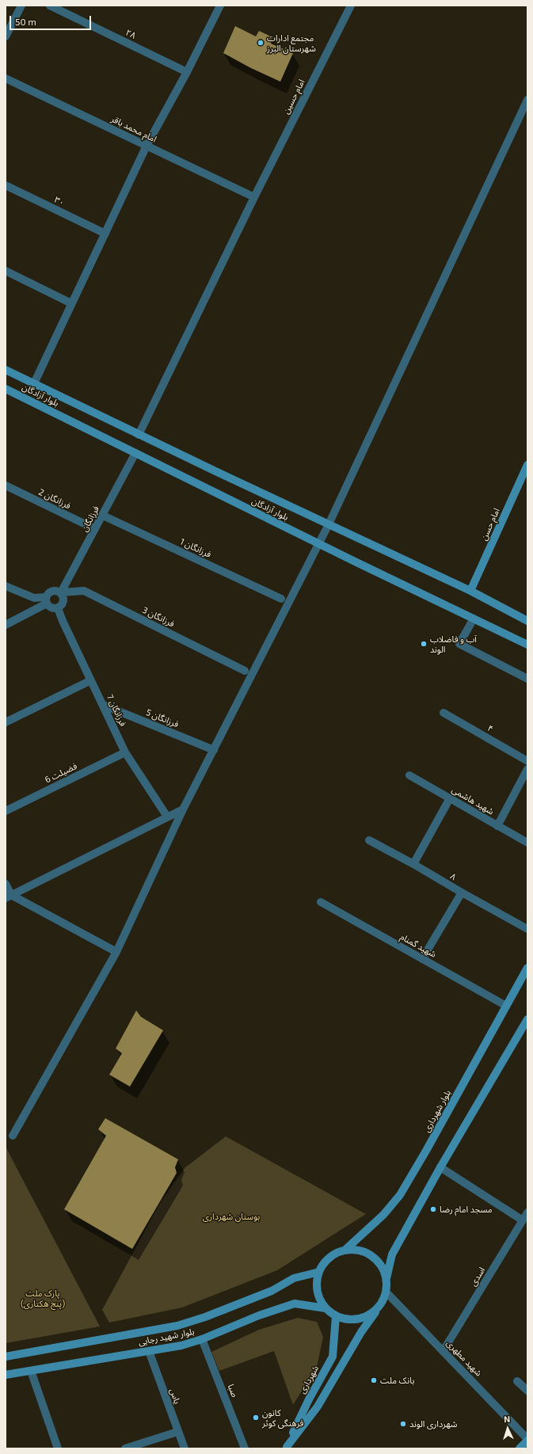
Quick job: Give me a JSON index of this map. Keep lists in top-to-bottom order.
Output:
{
  "streets": {
    "street": [
      "۲۸",
      "امام حسین",
      "امام محمد باقر",
      "۳۰",
      "بلوار آزادگان",
      "فرزانگان 2",
      "فرزانگان",
      "امام حسن",
      "فرزانگان 1",
      "فرزانگان 3",
      "فرزانگان 7",
      "فرزانگان 5",
      "۴",
      "فضیلت 6",
      "شهید هاشمی",
      "۸",
      "شهید گمنام",
      "بلوار شهرداری",
      "اسدی",
      "بلوار شهید رجایی",
      "شهید مطهری",
      "شهرداری",
      "صبا",
      "یاس"
    ]
  },
  "crossings": [
    ["امام حسین", "امام محمد باقر"],
    ["امام حسین", "بلوار آزادگان"],
    ["بلوار آزادگان", "فرزانگان"],
    ["بلوار آزادگان", "امام حسن"],
    ["فرزانگان 2", "فرزانگان"],
    ["فرزانگان", "فرزانگان 1"],
    ["فرزانگان", "فرزانگان 3"],
    ["فرزانگان", "فرزانگان 7"],
    ["فرزانگان 3", "فرزانگان 7"],
    ["فرزانگان 7", "فرزانگان 5"],
    ["فرزانگان 7", "فضیلت 6"],
    ["شهید گمنام", "بلوار شهرداری"],
    ["بلوار شهرداری", "بلوار شهید رجایی"],
    ["بلوار شهرداری", "شهید مطهری"],
    ["بلوار شهرداری", "شهرداری"],
    ["اسدی", "شهید مطهری"],
    ["بلوار شهید رجایی", "شهید مطهری"],
    ["بلوار شهید رجایی", "شهرداری"],
    ["بلوار شهید رجایی", "صبا"],
    ["بلوار شهید رجایی", "یاس"],
    ["شهید مطهری", "شهرداری"]
  ],
  "parks": ["بوستان شهرداری", "پارک ملت (پنج هکتاری)"],
  "places": [
    "مجتمع ادارات شهرستان البرز",
    "آب و فاضلاب الوند",
    "مسجد امام رضا",
    "بانک ملت",
    "کانون فرهنگی کوثر",
    "شهرداری الوند"
  ],
  "scale_bar": "50 m",
  "north": "top"
}
